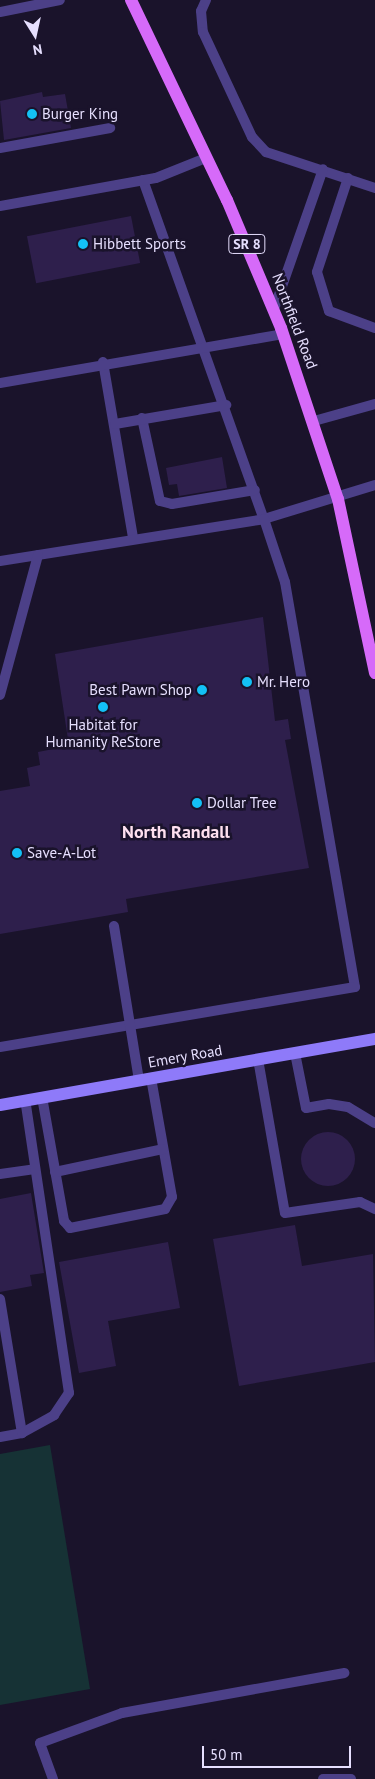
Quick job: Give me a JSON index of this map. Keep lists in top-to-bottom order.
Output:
{
  "streets": {
    "main road": ["SR 8", "Northfield Road", "Emery Road"]
  },
  "districts": ["North Randall"],
  "places": [
    "Burger King",
    "Hibbett Sports",
    "Mr. Hero",
    "Best Pawn Shop",
    "Habitat for Humanity ReStore",
    "Dollar Tree",
    "Save-A-Lot"
  ],
  "scale_bar": "50 m",
  "north": "bottom"
}
